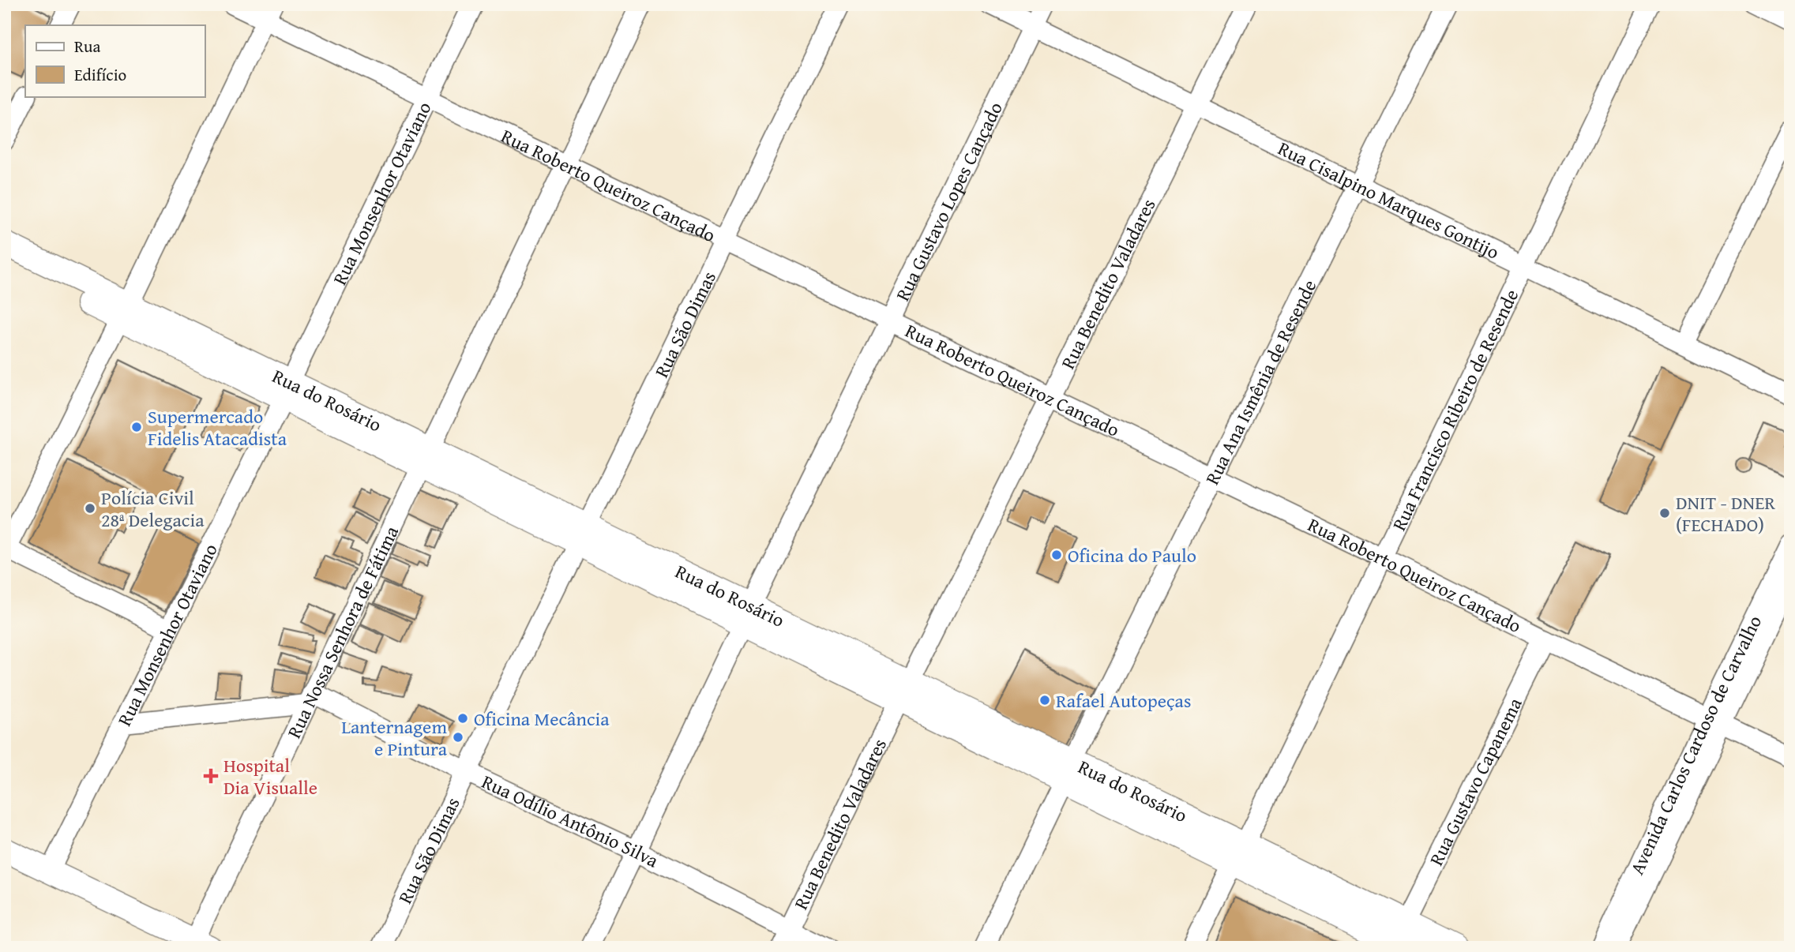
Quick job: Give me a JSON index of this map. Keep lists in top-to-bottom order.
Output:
{
  "streets": {
    "main road": ["Rua do Rosário"],
    "street": [
      "Rua Roberto Queiroz Cançado",
      "Rua Monsenhor Otaviano",
      "Rua Cisalpino Marques Gontijo",
      "Rua Gustavo Lopes Cançado",
      "Rua Benedito Valadares",
      "Rua São Dimas",
      "Rua Ana Ismênia de Resende",
      "Rua Francisco Ribeiro de Resende",
      "Rua Nossa Senhora de Fátima",
      "Avenida Carlos Cardoso de Carvalho",
      "Rua Gustavo Capanema",
      "Rua Odílio Antônio Silva"
    ]
  },
  "crossings": [
    ["Rua Roberto Queiroz Cançado", "Rua Monsenhor Otaviano"],
    ["Rua Roberto Queiroz Cançado", "Rua Gustavo Lopes Cançado"],
    ["Rua Roberto Queiroz Cançado", "Rua Benedito Valadares"],
    ["Rua Roberto Queiroz Cançado", "Rua São Dimas"],
    ["Rua Roberto Queiroz Cançado", "Rua Ana Ismênia de Resende"],
    ["Rua Roberto Queiroz Cançado", "Rua Francisco Ribeiro de Resende"],
    ["Rua Roberto Queiroz Cançado", "Rua Nossa Senhora de Fátima"],
    ["Rua Roberto Queiroz Cançado", "Avenida Carlos Cardoso de Carvalho"],
    ["Rua Roberto Queiroz Cançado", "Rua Gustavo Capanema"],
    ["Rua Monsenhor Otaviano", "Rua do Rosário"],
    ["Rua Cisalpino Marques Gontijo", "Rua Gustavo Lopes Cançado"],
    ["Rua Cisalpino Marques Gontijo", "Rua Benedito Valadares"],
    ["Rua Cisalpino Marques Gontijo", "Rua Ana Ismênia de Resende"],
    ["Rua Cisalpino Marques Gontijo", "Rua Francisco Ribeiro de Resende"],
    ["Rua Gustavo Lopes Cançado", "Rua do Rosário"],
    ["Rua Gustavo Lopes Cançado", "Rua Odílio Antônio Silva"],
    ["Rua Benedito Valadares", "Rua do Rosário"],
    ["Rua Benedito Valadares", "Rua Odílio Antônio Silva"],
    ["Rua São Dimas", "Rua do Rosário"],
    ["Rua São Dimas", "Rua Odílio Antônio Silva"],
    ["Rua Ana Ismênia de Resende", "Rua do Rosário"],
    ["Rua do Rosário", "Rua Francisco Ribeiro de Resende"],
    ["Rua do Rosário", "Rua Nossa Senhora de Fátima"],
    ["Rua do Rosário", "Rua Gustavo Capanema"],
    ["Rua Nossa Senhora de Fátima", "Rua Odílio Antônio Silva"]
  ],
  "places": {
    "other": [
      "Supermercado Fidelis Atacadista",
      "Polícia Civil 28ª Delegacia",
      "DNIT - DNER (FECHADO)",
      "Oficina do Paulo",
      "Rafael Autopeças",
      "Oficina Mecância",
      "Lanternagem e Pintura"
    ],
    "health": ["Hospital Dia Visualle"]
  },
  "legend": ["Rua", "Edifício"]
}
